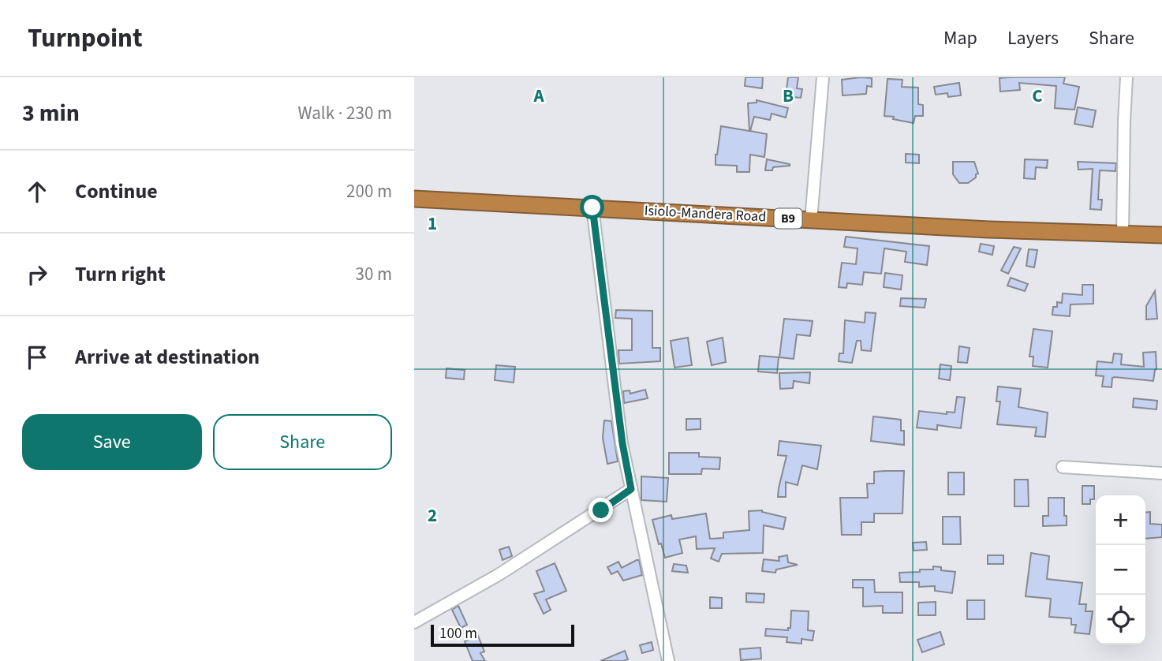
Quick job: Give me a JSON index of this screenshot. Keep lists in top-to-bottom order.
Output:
{
  "streets": {
    "highway": ["Isiolo-Mandera Road", "B9"]
  },
  "scale_bar": "100 m",
  "page": {
    "header": "Turnpoint",
    "nav": ["Map", "Layers", "Share"],
    "heading": ["3 min", "Walk · 230 m"],
    "list": [
      ["Continue", "200 m"],
      ["Turn right", "30 m"],
      "Arrive at destination"
    ],
    "buttons": ["Save", "Share"],
    "map_buttons": ["+", "−"],
    "scale": "100 m"
  },
  "grid": {
    "columns": ["A", "B", "C"],
    "rows": ["1", "2"]
  }
}
